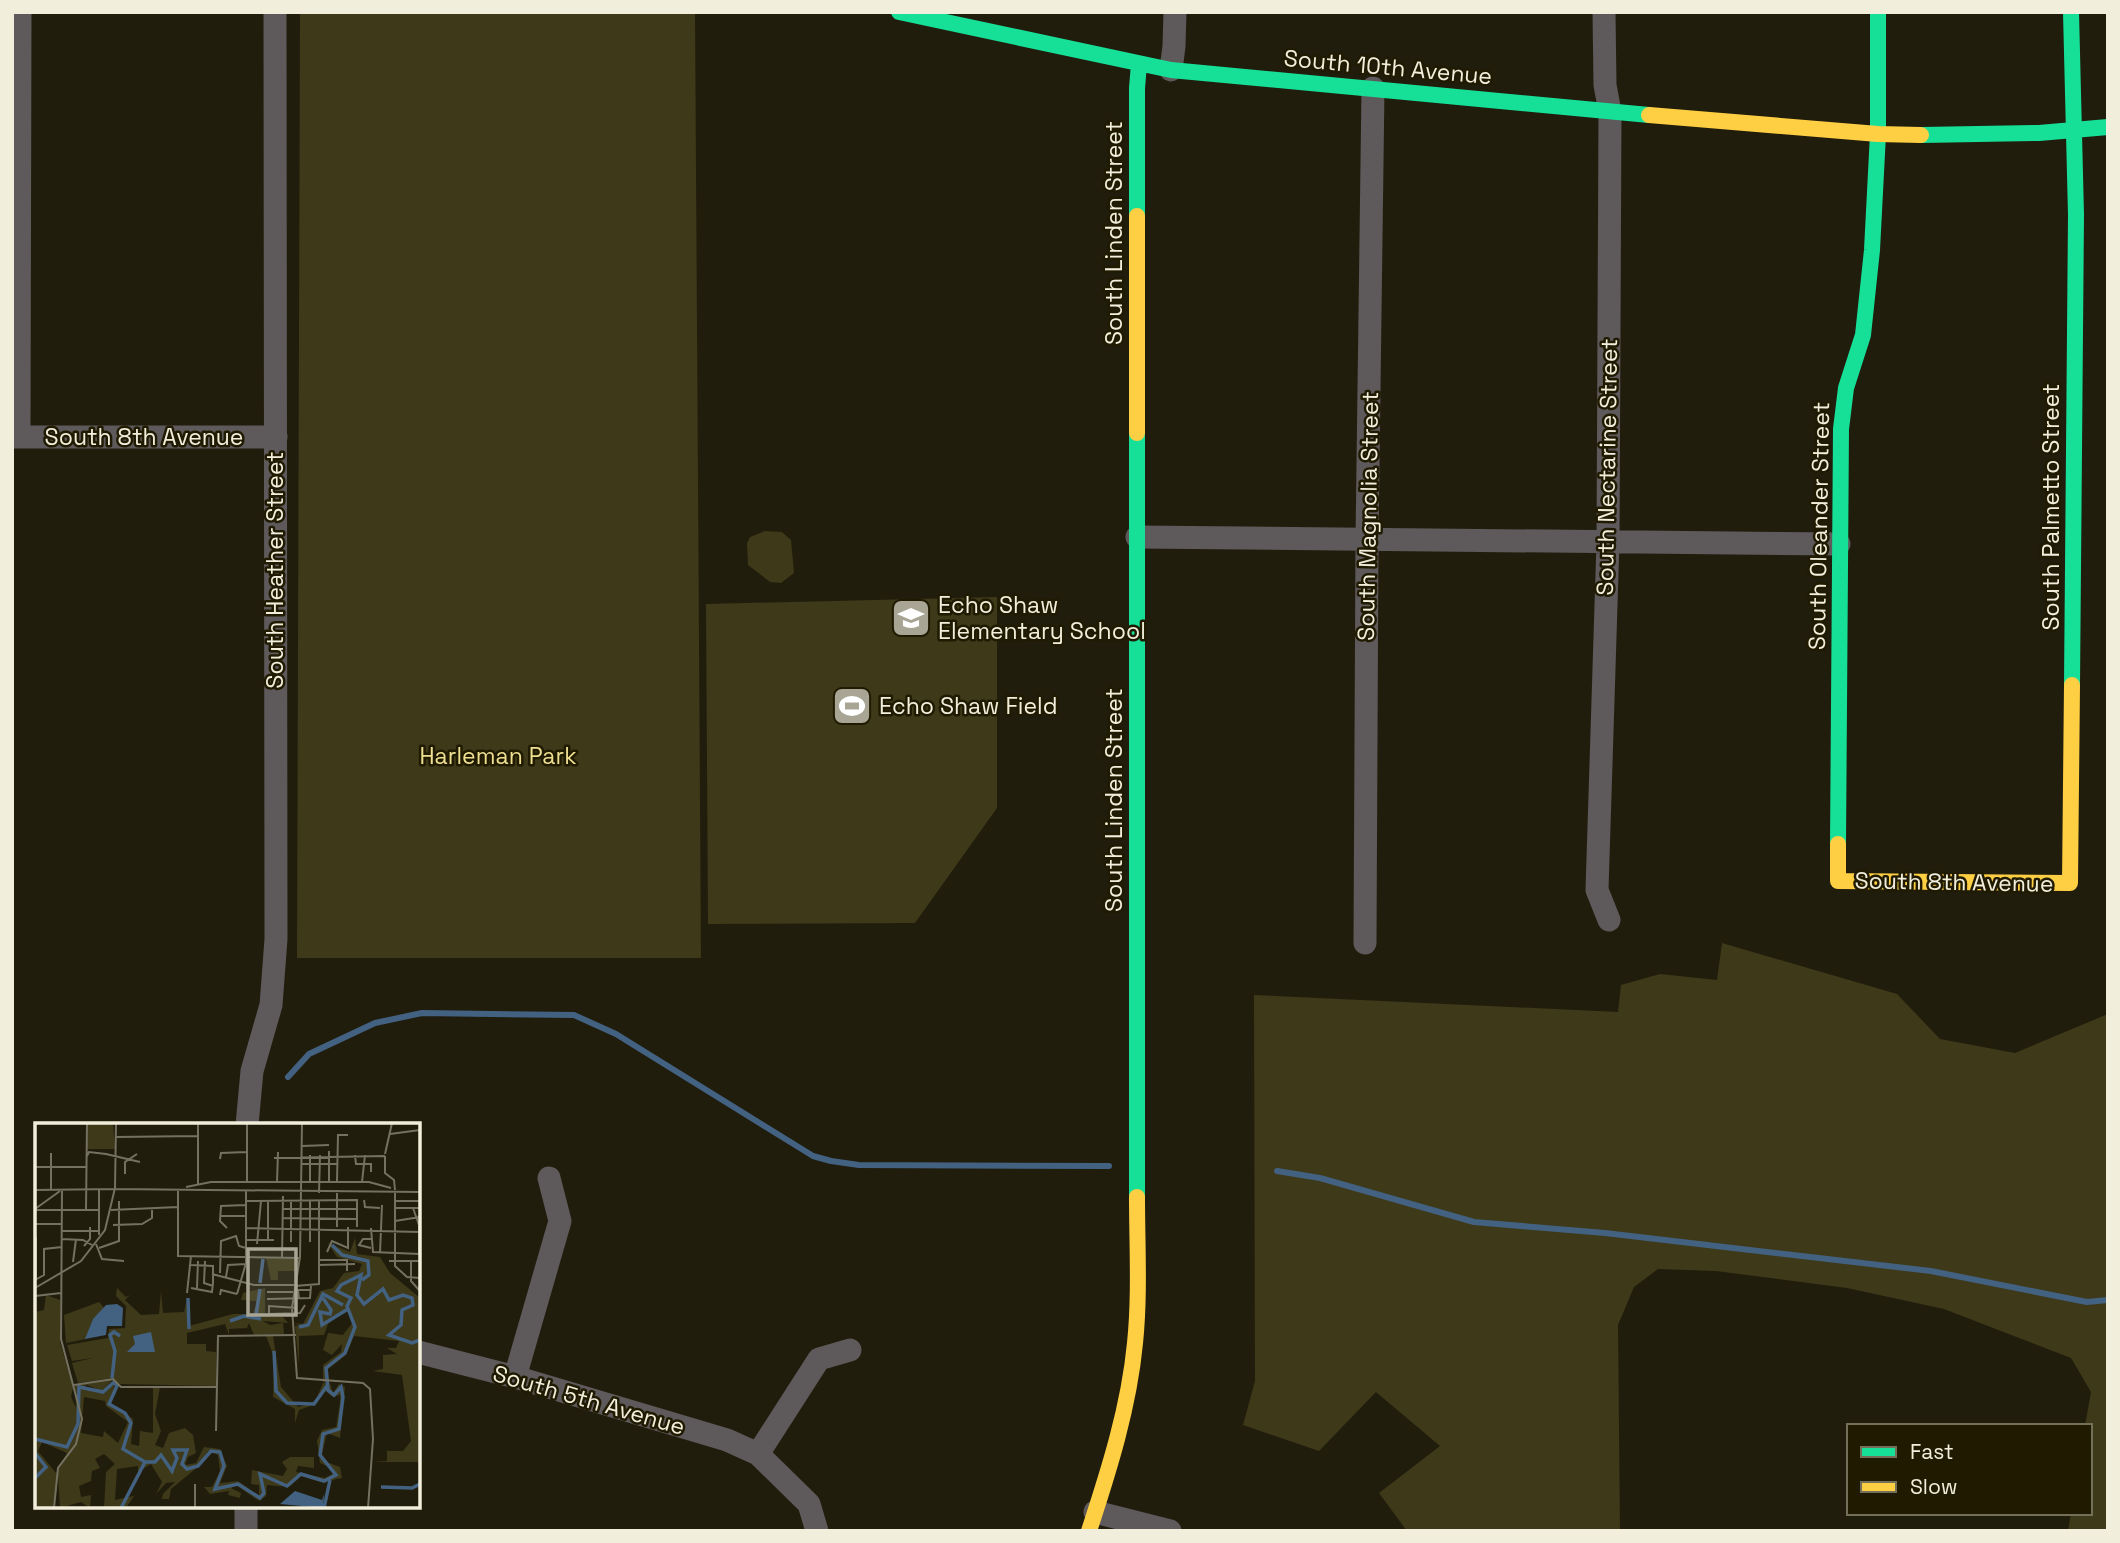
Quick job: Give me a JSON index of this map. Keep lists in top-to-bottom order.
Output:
{
  "streets": {
    "street": [
      "South 10th Avenue",
      "South Linden Street",
      "South 8th Avenue",
      "South Nectarine Street",
      "South Palmetto Street",
      "South Magnolia Street",
      "South Oleander Street",
      "South Heather Street",
      "South 5th Avenue"
    ]
  },
  "crossings": [
    ["South 10th Avenue", "South Linden Street"],
    ["South 10th Avenue", "South Nectarine Street"],
    ["South 10th Avenue", "South Palmetto Street"],
    ["South 10th Avenue", "South Magnolia Street"],
    ["South 10th Avenue", "South Oleander Street"],
    ["South 8th Avenue", "South Palmetto Street"],
    ["South 8th Avenue", "South Oleander Street"],
    ["South 8th Avenue", "South Heather Street"]
  ],
  "parks": ["Harleman Park"],
  "places": {
    "school or university": ["Echo Shaw Elementary School"],
    "sports": ["Echo Shaw Field"]
  },
  "legend": ["Fast", "Slow"]
}
